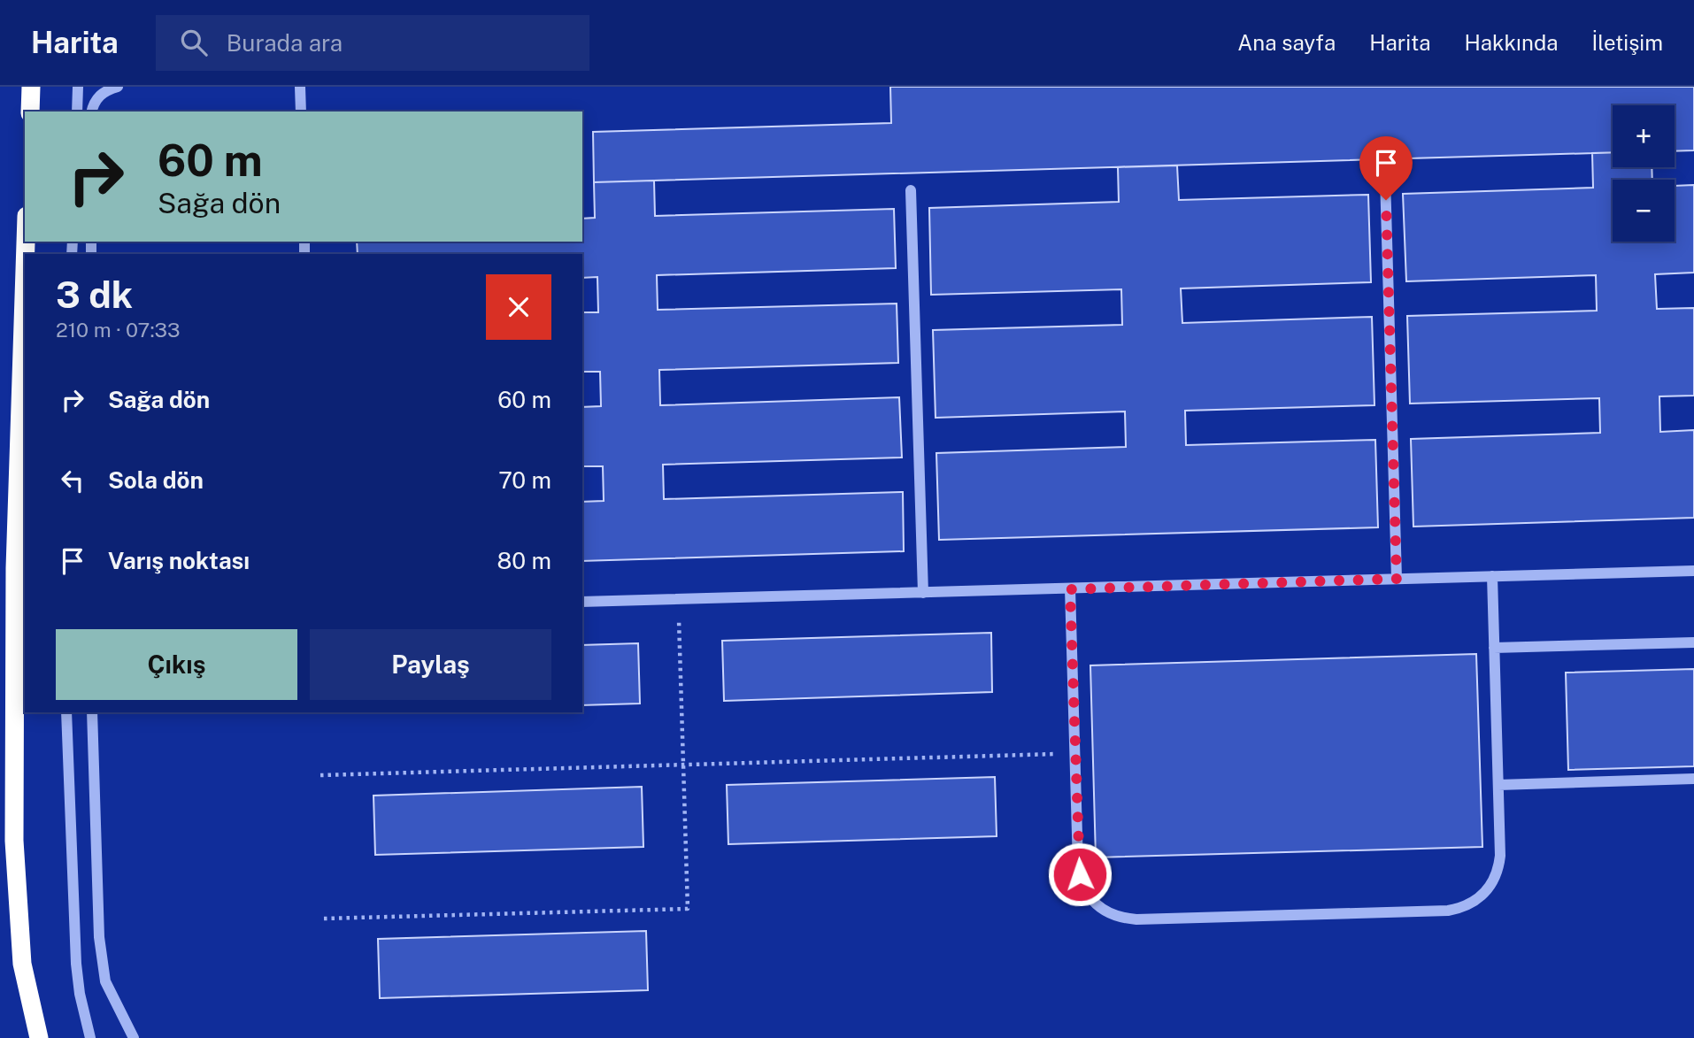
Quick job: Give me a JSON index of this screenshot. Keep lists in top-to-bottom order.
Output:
{
  "page": {
    "header": "Harita",
    "search": "Burada ara",
    "nav": [
      "Ana sayfa",
      "Harita",
      "Hakkında",
      "İletişim"
    ],
    "map_buttons": ["+", "−"],
    "turn": ["60 m", "Sağa dön"],
    "heading": ["3 dk", "210 m · 07:33"],
    "list": [
      {
        "name": "Sağa dön",
        "value": "60 m"
      },
      {
        "name": "Sola dön",
        "value": "70 m"
      },
      {
        "name": "Varış noktası",
        "value": "80 m"
      }
    ],
    "buttons": ["Çıkış", "Paylaş"]
  }
}
